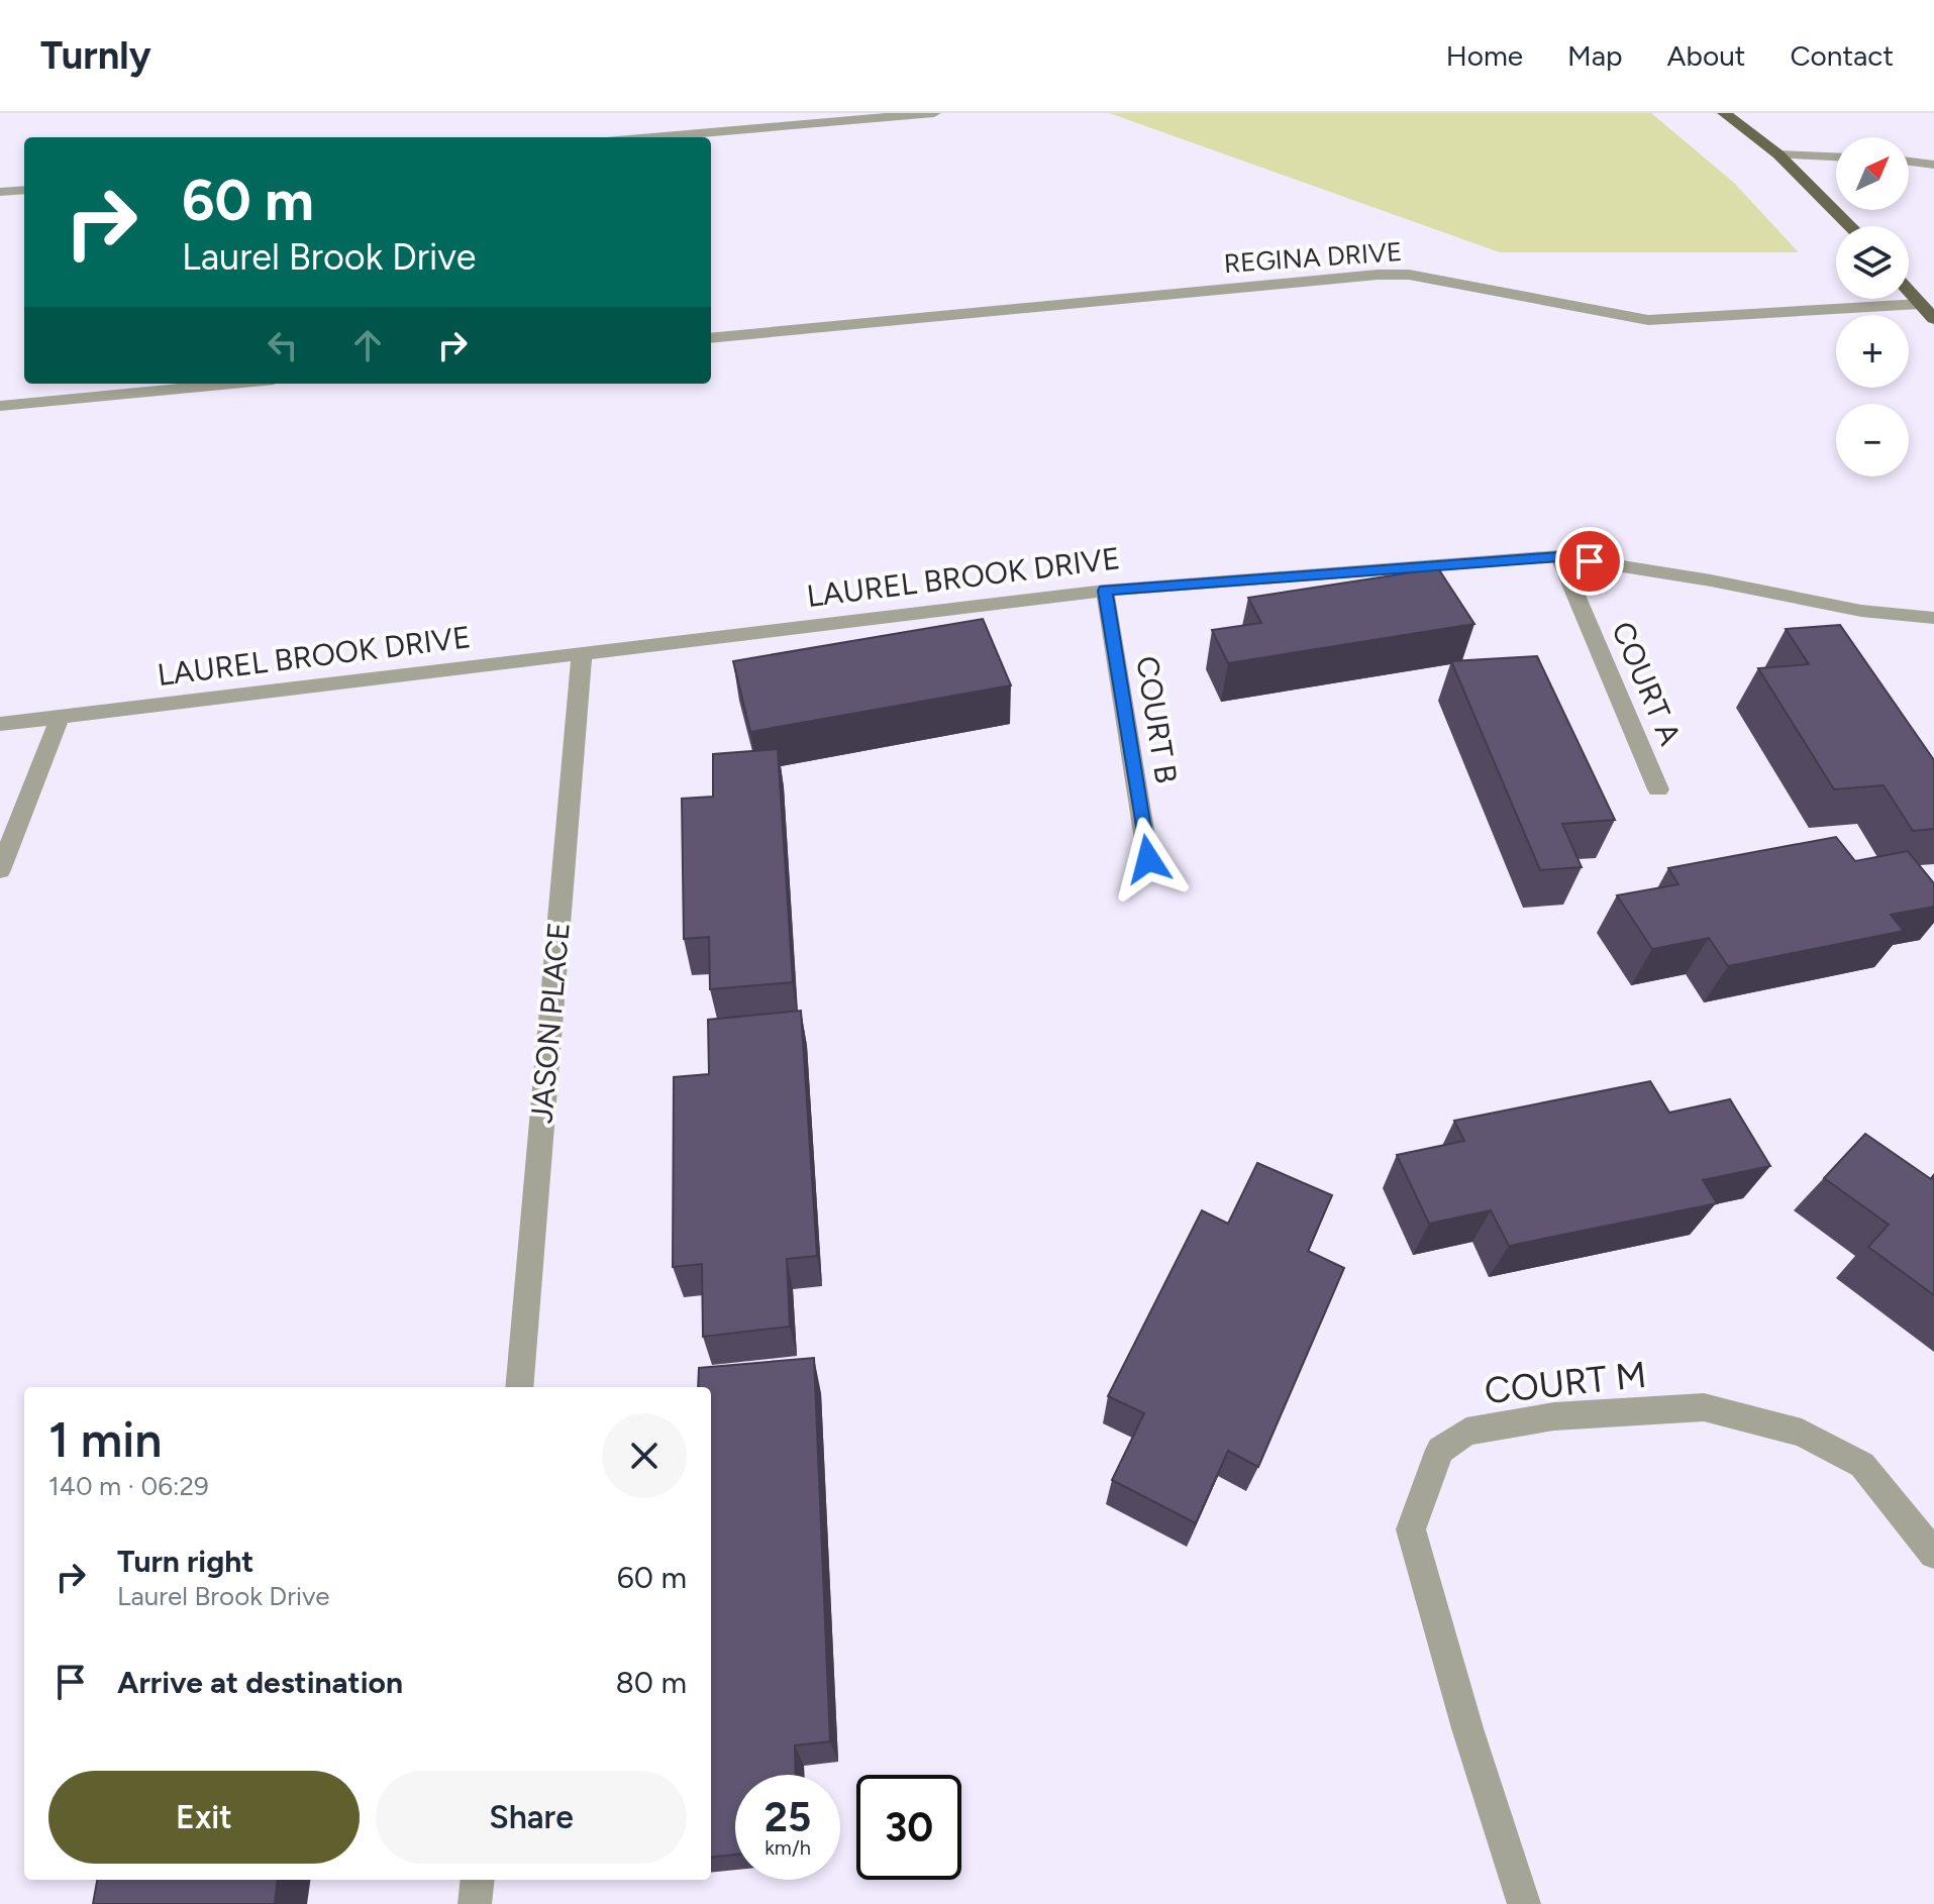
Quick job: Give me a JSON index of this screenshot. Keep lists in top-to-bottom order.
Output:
{
  "streets": {
    "street": [
      "REGINA DRIVE",
      "LAUREL BROOK DRIVE",
      "COURT A",
      "COURT B",
      "JASON PLACE",
      "COURT M"
    ]
  },
  "crossings": [
    ["LAUREL BROOK DRIVE", "COURT A"],
    ["LAUREL BROOK DRIVE", "COURT B"],
    ["LAUREL BROOK DRIVE", "JASON PLACE"]
  ],
  "north": "top right",
  "page": {
    "header": "Turnly",
    "nav": [
      "Home",
      "Map",
      "About",
      "Contact"
    ],
    "map_buttons": ["+", "−"],
    "turn": ["60 m", "Laurel Brook Drive"],
    "heading": ["1 min", "140 m · 06:29"],
    "list": [
      {
        "name": "Turn right",
        "note": "Laurel Brook Drive",
        "value": "60 m"
      },
      {
        "name": "Arrive at destination",
        "value": "80 m"
      }
    ],
    "buttons": ["Exit", "Share"],
    "speed": "25 km/h",
    "limit": "30"
  }
}
